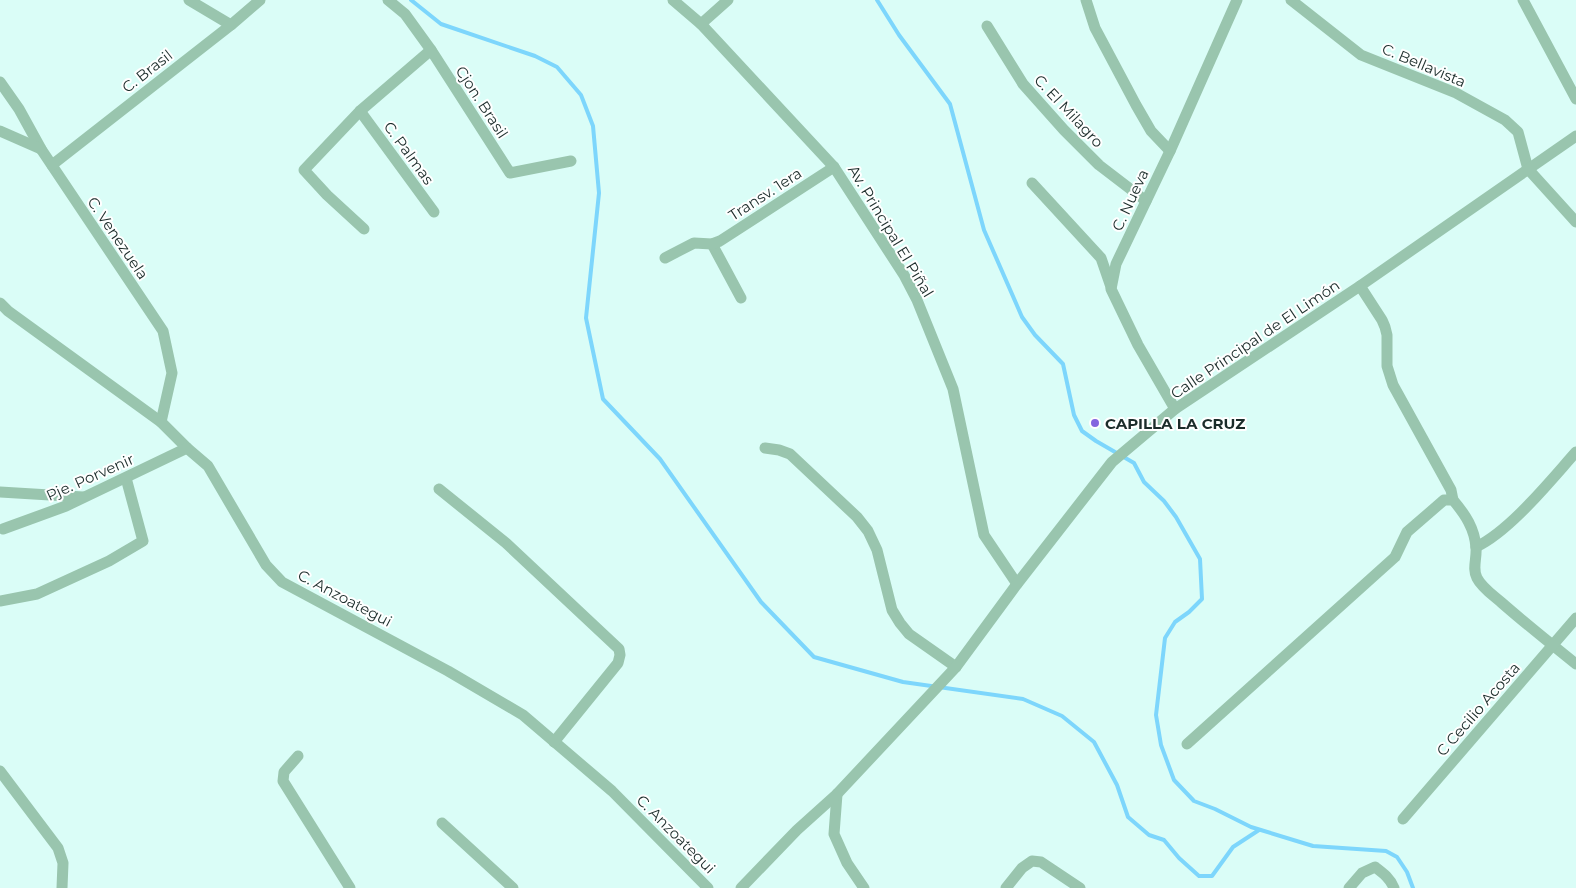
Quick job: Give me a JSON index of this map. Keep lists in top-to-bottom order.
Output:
{
  "streets": {
    "street": [
      "C. Bellavista",
      "C. Brasil",
      "Cjon. Brasil",
      "C. El Milagro",
      "C. Palmas",
      "Transv. 1era",
      "C. Nueva",
      "Av. Principal El Piñal",
      "C. Venezuela",
      "Calle Principal de El Limón",
      "Pje. Porvenir",
      "C. Anzoategui",
      "C Cecilio Acosta"
    ]
  },
  "crossings": [
    ["C. Bellavista", "Calle Principal de El Limón"],
    ["C. Brasil", "C. Venezuela"],
    ["C. El Milagro", "C. Nueva"],
    ["Transv. 1era", "Av. Principal El Piñal"],
    ["Av. Principal El Piñal", "Calle Principal de El Limón"],
    ["C. Venezuela", "C. Anzoategui"],
    ["Pje. Porvenir", "C. Anzoategui"]
  ],
  "places": ["CAPILLA LA CRUZ"]
}
